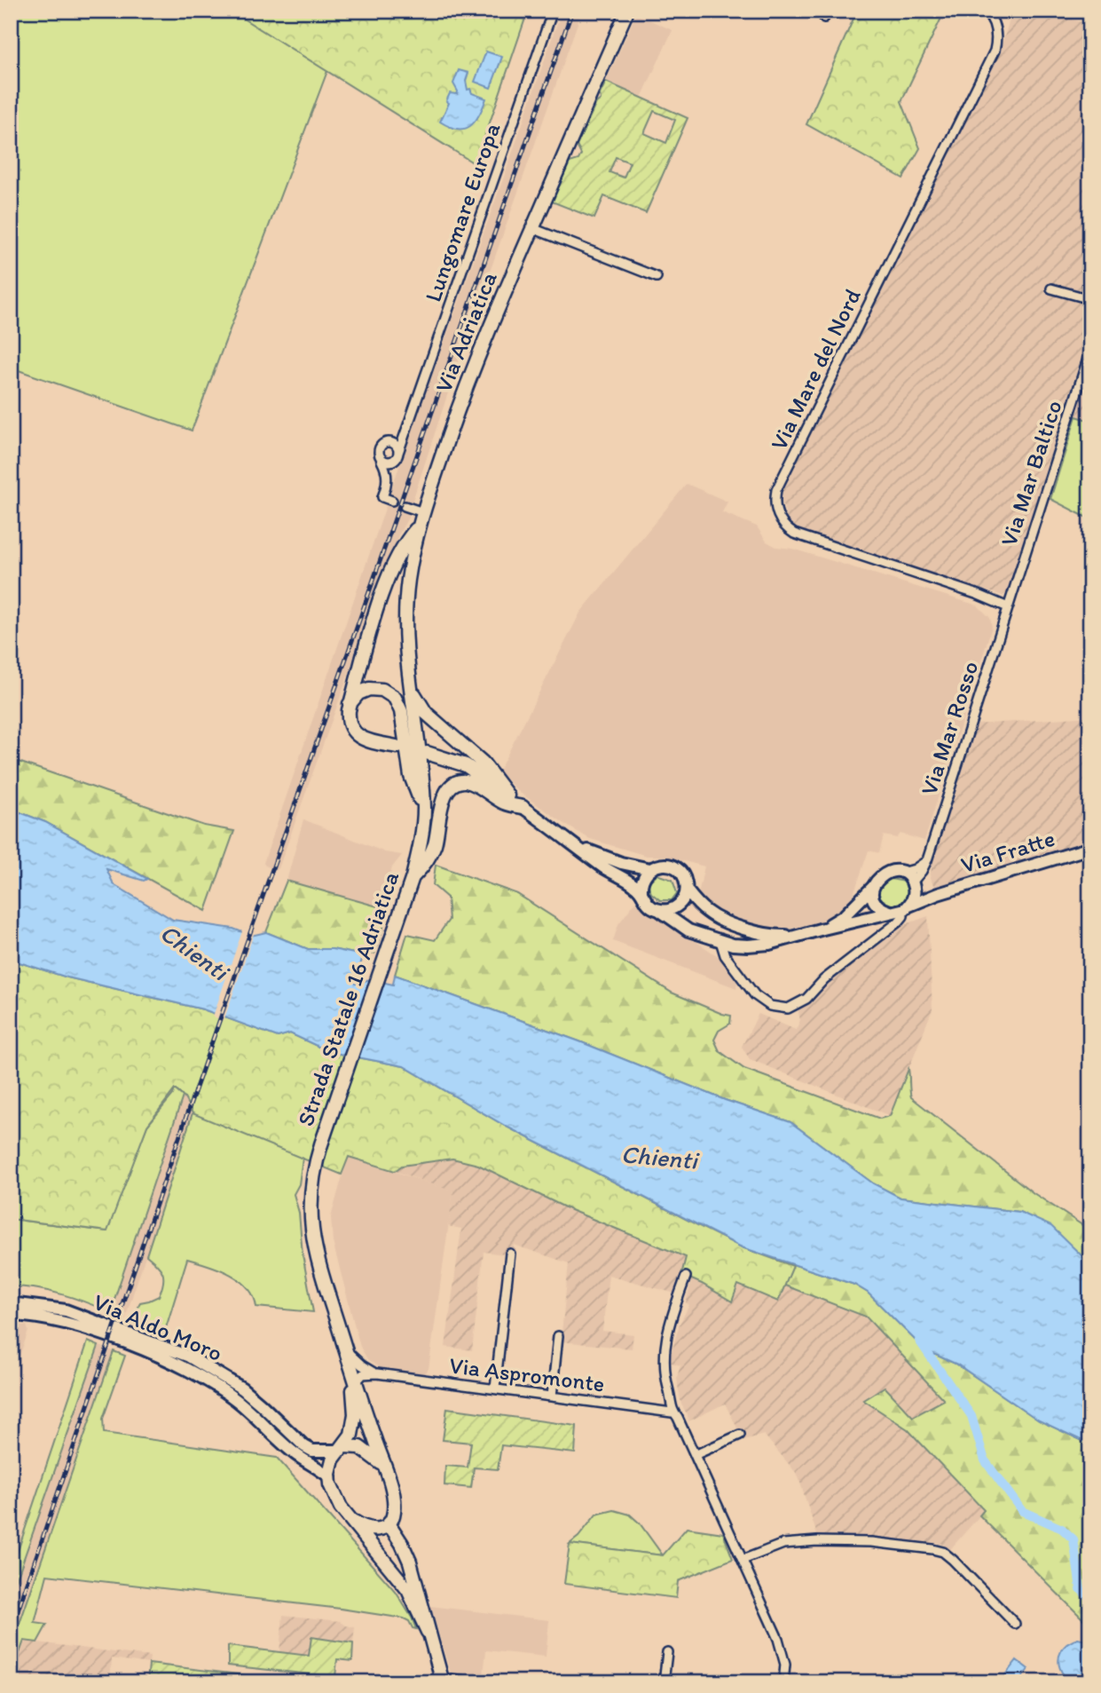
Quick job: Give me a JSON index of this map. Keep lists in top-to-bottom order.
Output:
{
  "streets": {
    "main road": [
      "Via Adriatica",
      "Via Fratte",
      "Strada Statale 16 Adriatica",
      "Via Aldo Moro"
    ],
    "street": [
      "Lungomare Europa",
      "Via Mare del Nord",
      "Via Mar Baltico",
      "Via Mar Rosso",
      "Via Aspromonte"
    ]
  },
  "crossings": [
    ["Via Adriatica", "Strada Statale 16 Adriatica"],
    ["Via Mare del Nord", "Via Mar Baltico"],
    ["Via Mare del Nord", "Via Mar Rosso"],
    ["Via Mar Baltico", "Via Mar Rosso"],
    ["Via Mar Rosso", "Via Fratte"],
    ["Strada Statale 16 Adriatica", "Via Aldo Moro"],
    ["Strada Statale 16 Adriatica", "Via Aspromonte"]
  ],
  "water": ["Chienti"]
}
